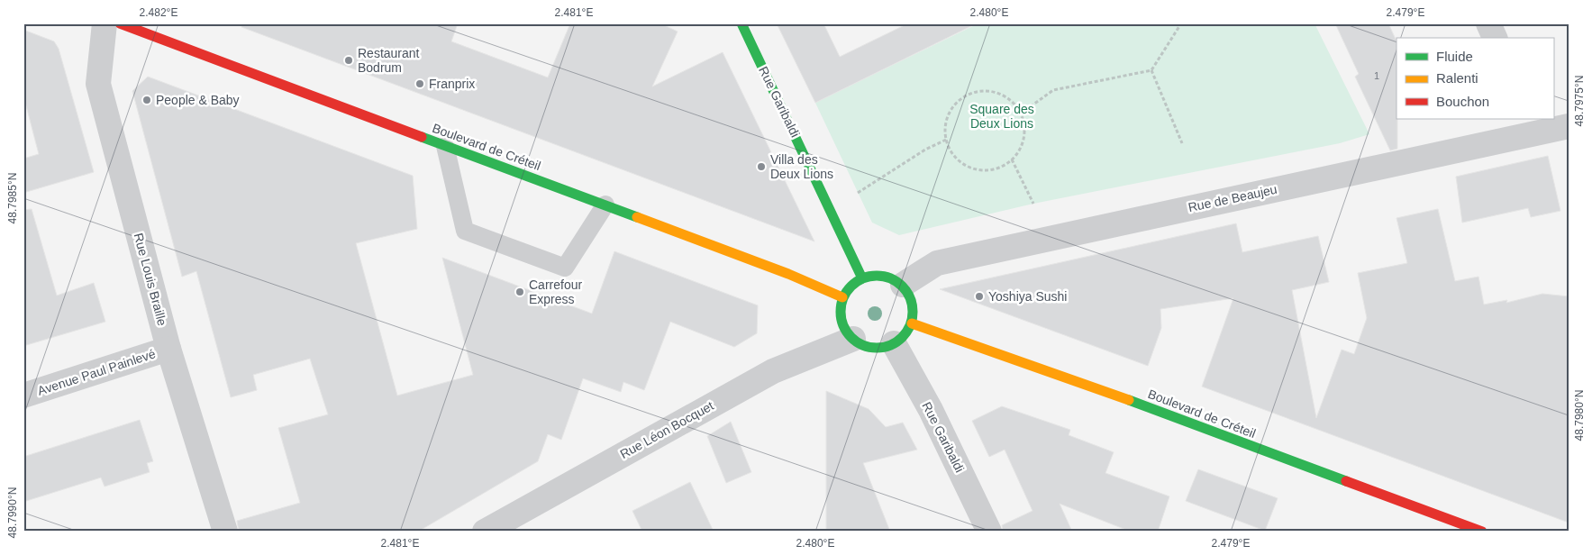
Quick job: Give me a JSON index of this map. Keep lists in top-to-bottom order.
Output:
{
  "streets": {
    "main road": ["Rue Garibaldi", "Boulevard de Créteil"],
    "street": [
      "Rue de Beaujeu",
      "Rue Louis Braille",
      "Avenue Paul Painlevé",
      "Rue Léon Bocquet"
    ]
  },
  "crossings": [
    ["Rue Garibaldi", "Boulevard de Créteil"],
    ["Rue Garibaldi", "Rue de Beaujeu"],
    ["Rue Garibaldi", "Rue Léon Bocquet"],
    ["Boulevard de Créteil", "Rue de Beaujeu"],
    ["Boulevard de Créteil", "Rue Léon Bocquet"],
    ["Rue de Beaujeu", "Rue Léon Bocquet"],
    ["Rue Louis Braille", "Avenue Paul Painlevé"]
  ],
  "parks": ["Square des Deux Lions"],
  "places": [
    "Restaurant Bodrum",
    "Franprix",
    "People & Baby",
    "Villa des Deux Lions",
    "Carrefour Express",
    "Yoshiya Sushi"
  ],
  "house_numbers": ["1"],
  "legend": ["Fluide", "Ralenti", "Bouchon"],
  "coordinates": [
    "2.482°E",
    "2.481°E",
    "2.480°E",
    "2.479°E",
    "48.7975°N",
    "48.7985°N",
    "48.7980°N",
    "48.7990°N"
  ]
}
